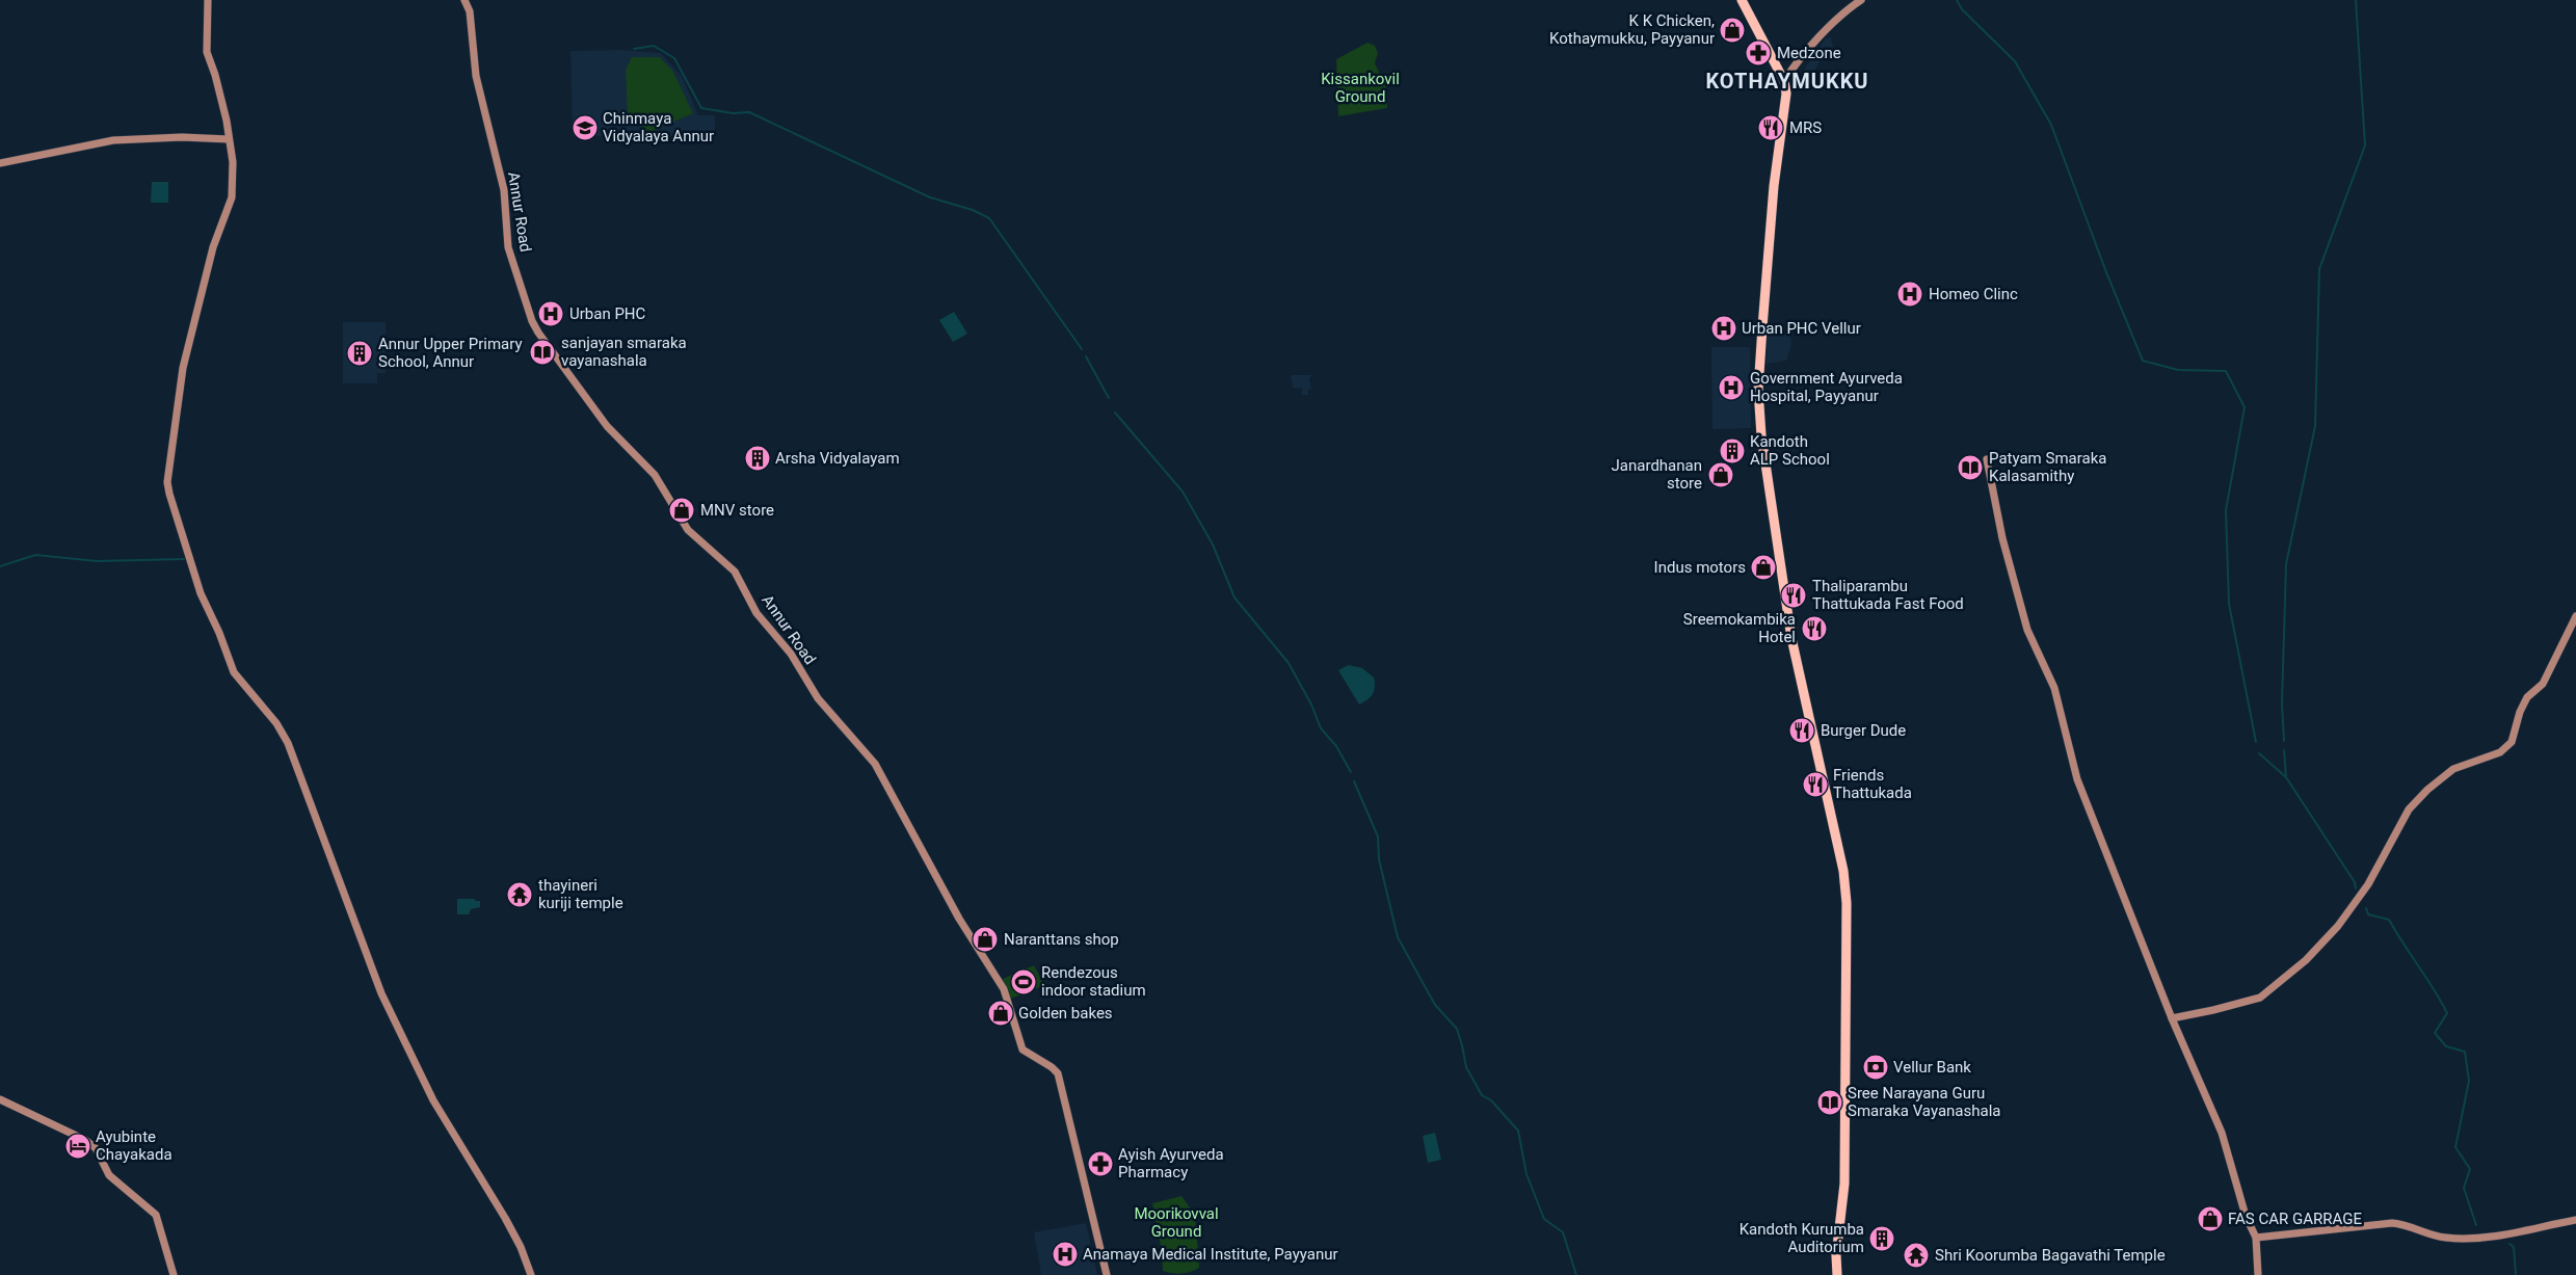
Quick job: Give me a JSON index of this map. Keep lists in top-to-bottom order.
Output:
{
  "streets": {
    "main road": ["Annur Road"]
  },
  "districts": ["KOTHAYMUKKU"],
  "parks": ["Kissankovil Ground", "Moorikovval Ground"],
  "places": {
    "shop": [
      "K K Chicken, Kothaymukku, Payyanur",
      "Janardhanan store",
      "MNV store",
      "Indus motors",
      "Naranttans shop",
      "Golden bakes",
      "FAS CAR GARRAGE"
    ],
    "pharmacy": ["Medzone", "Ayish Ayurveda Pharmacy"],
    "school or university": ["Chinmaya Vidyalaya Annur"],
    "restaurant": [
      "MRS",
      "Thaliparambu Thattukada Fast Food",
      "Sreemokambika Hotel",
      "Burger Dude",
      "Friends Thattukada"
    ],
    "hospital": [
      "Homeo Clinc",
      "Urban PHC",
      "Urban PHC Vellur",
      "Government Ayurveda Hospital, Payyanur",
      "Anamaya Medical Institute, Payyanur"
    ],
    "library": ["sanjayan smaraka vayanashala", "Patyam Smaraka Kalasamithy", "Sree Narayana Guru Smaraka Vayanashala"],
    "building": [
      "Annur Upper Primary School, Annur",
      "Kandoth ALP School",
      "Arsha Vidyalayam",
      "Kandoth Kurumba Auditorium"
    ],
    "temple": ["thayineri kuriji temple", "Shri Koorumba Bagavathi Temple"],
    "sports": ["Rendezous indoor stadium"],
    "bank": ["Vellur Bank"],
    "hotel": ["Ayubinte Chayakada"]
  }
}
